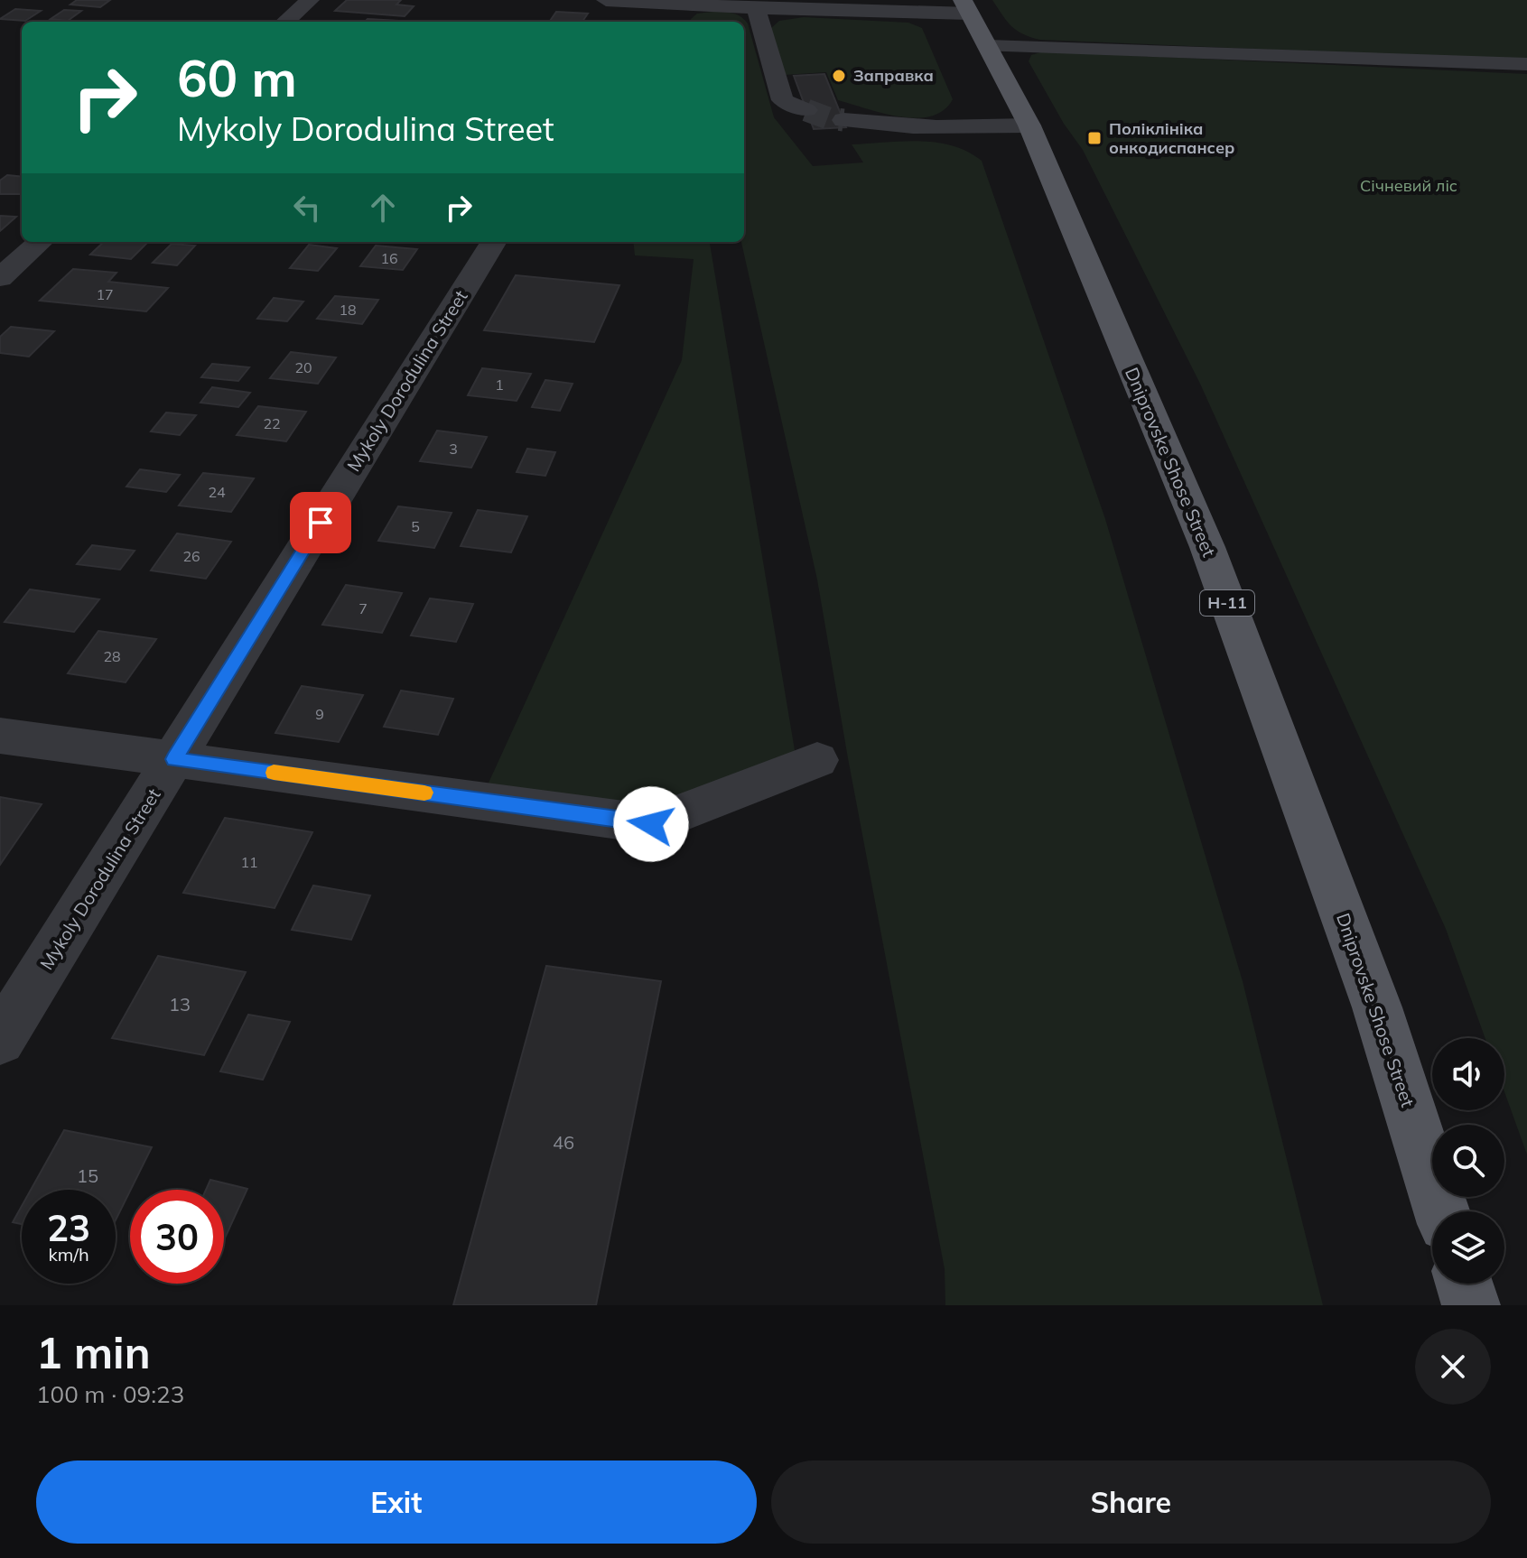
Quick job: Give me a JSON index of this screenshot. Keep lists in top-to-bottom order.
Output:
{
  "streets": {
    "main road": ["Dniprovske Shose Street", "Н-11"],
    "street": ["Mykoly Dorodulina Street"]
  },
  "parks": ["Січневий ліс"],
  "places": {
    "other": ["Заправка"],
    "transit": ["Поліклініка онкодиспансер"]
  },
  "house_numbers": [
    "16",
    "17",
    "18",
    "20",
    "1",
    "22",
    "3",
    "24",
    "5",
    "26",
    "7",
    "28",
    "9",
    "11",
    "13",
    "46",
    "15"
  ],
  "page": {
    "turn": ["60 m", "Mykoly Dorodulina Street"],
    "speed": "23 km/h",
    "limit": "30",
    "heading": ["1 min", "100 m · 09:23"],
    "buttons": ["Exit", "Share"]
  }
}
